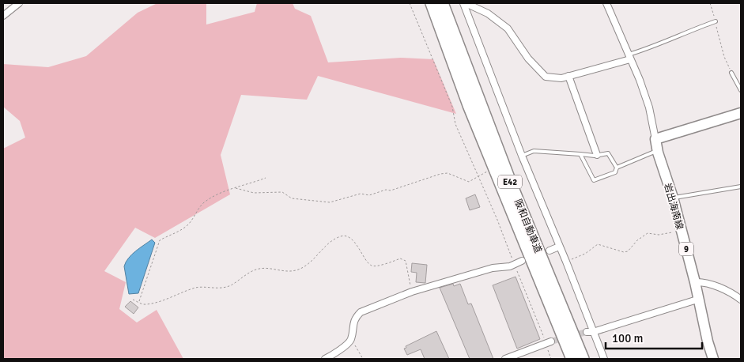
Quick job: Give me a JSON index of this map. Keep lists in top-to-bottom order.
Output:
{
  "streets": {
    "highway": ["E42", "阪和自動車道"],
    "main road": ["岩出海南線", "9"]
  },
  "scale_bar": "100 m"
}
